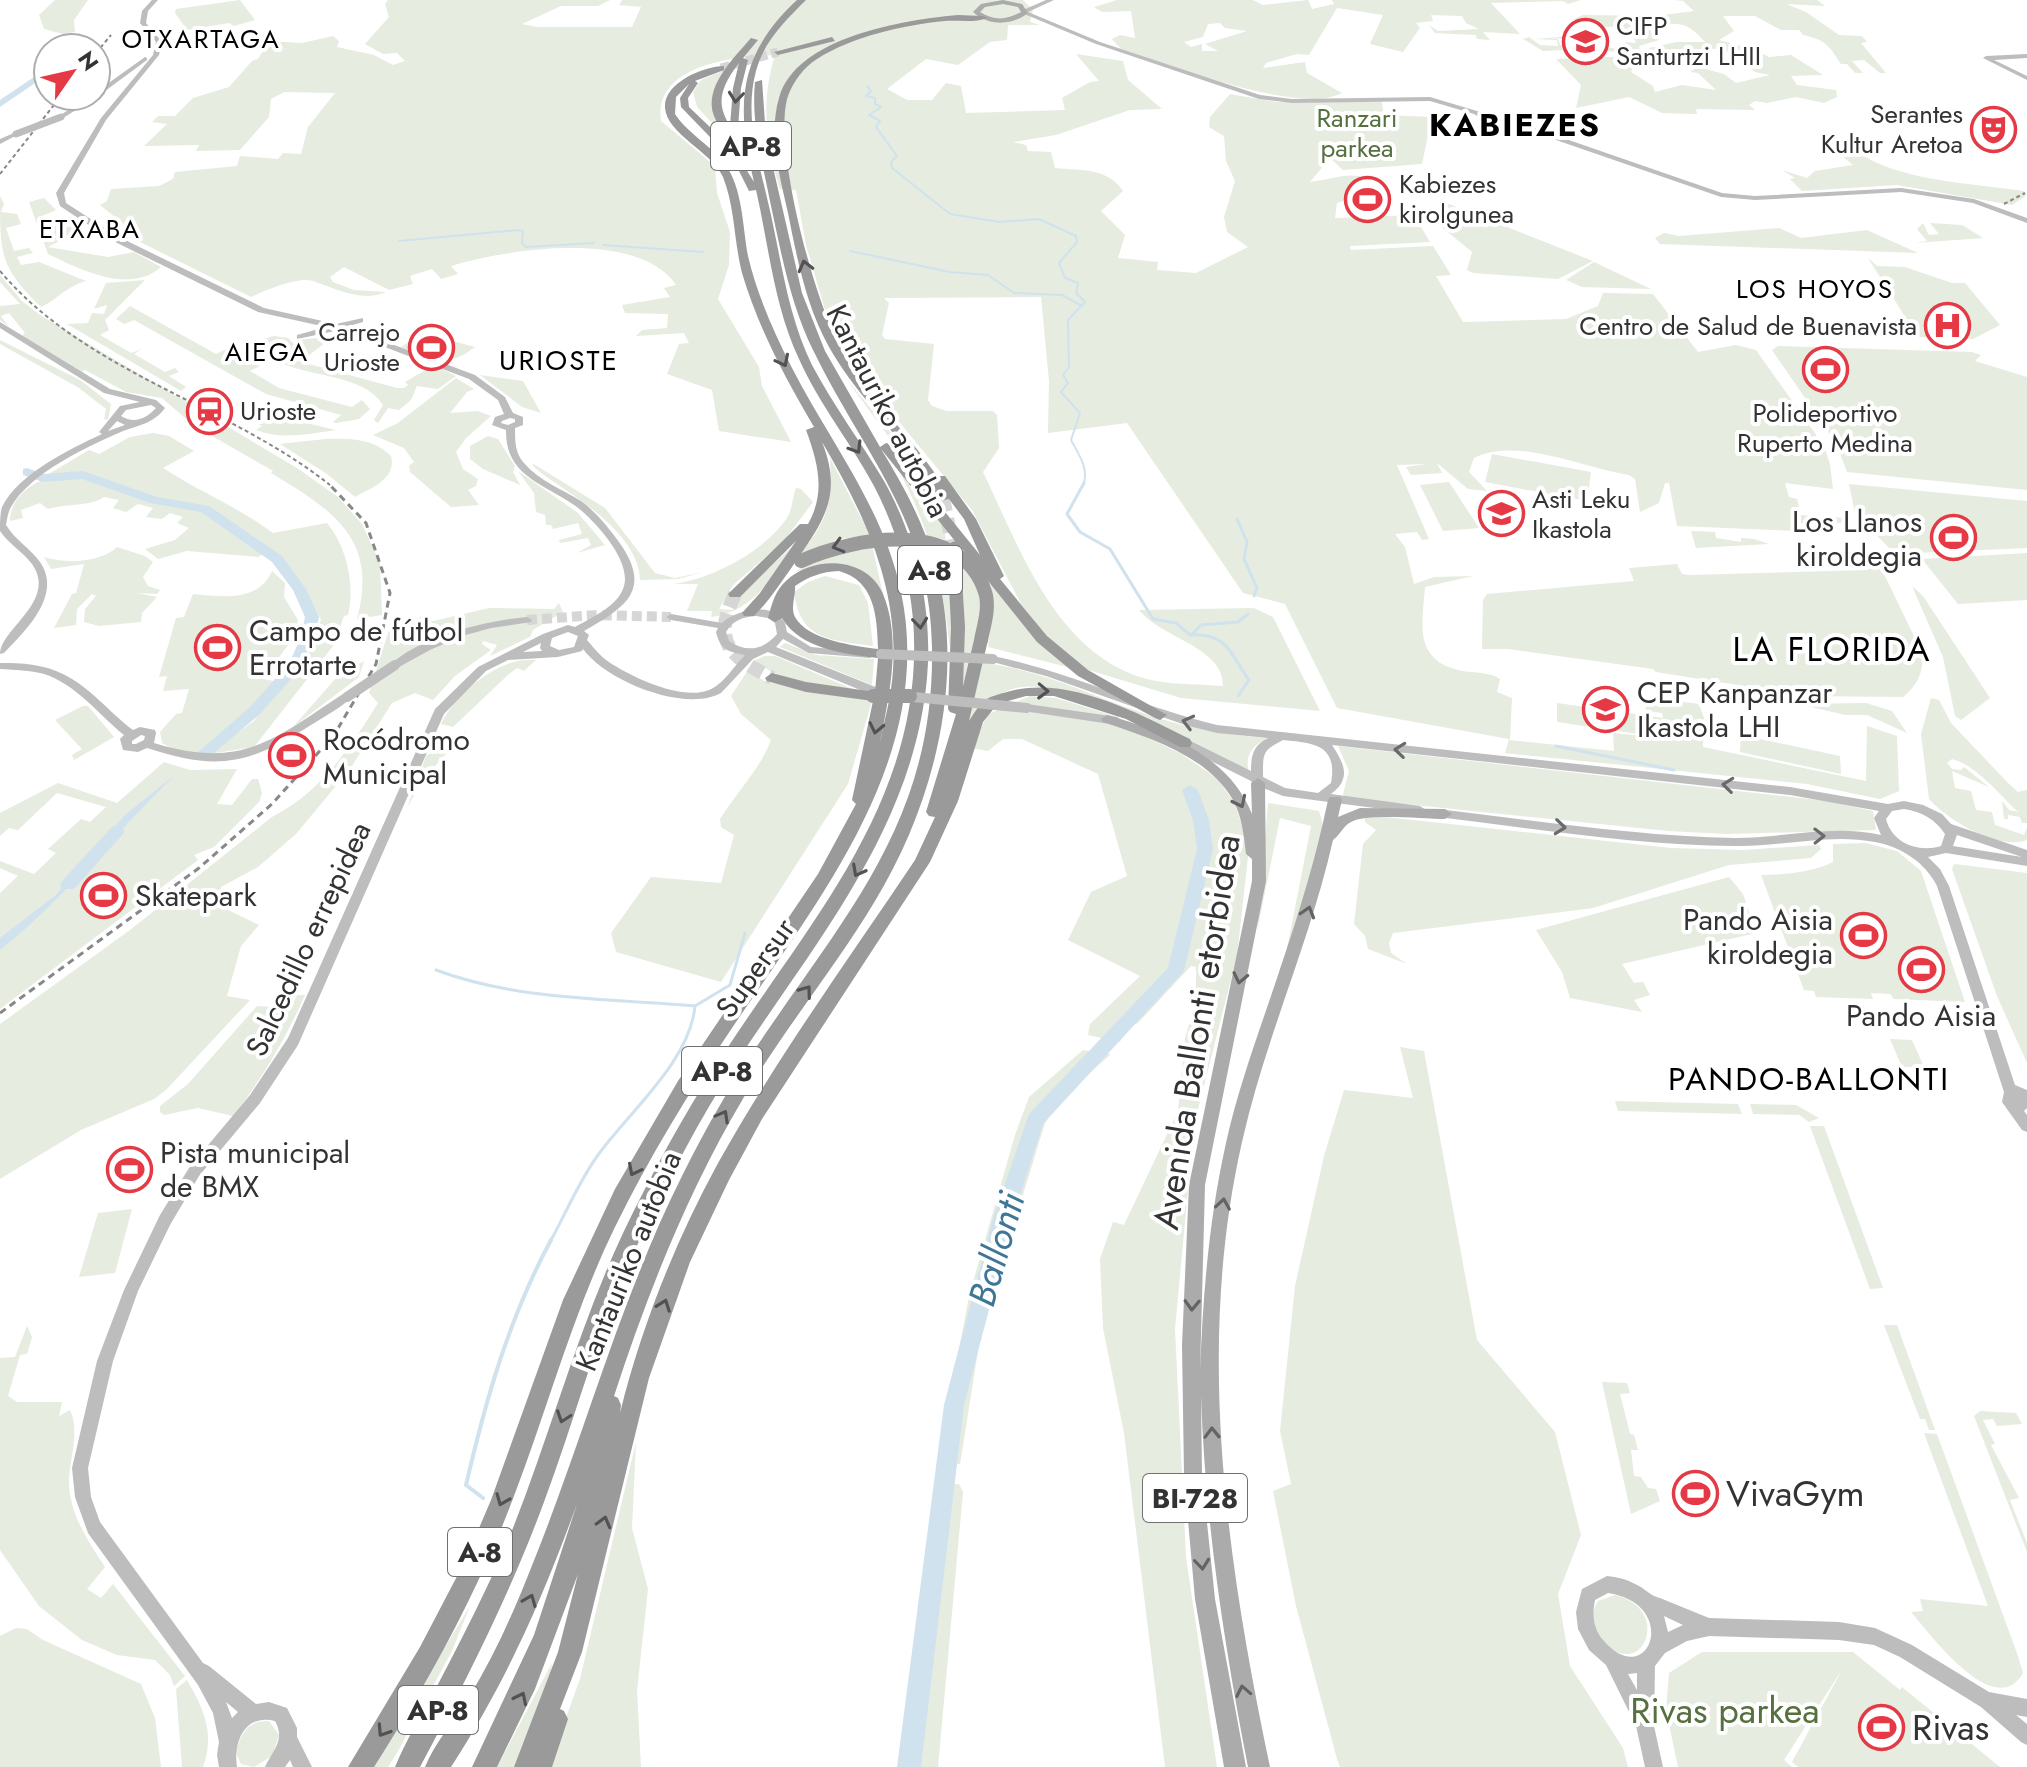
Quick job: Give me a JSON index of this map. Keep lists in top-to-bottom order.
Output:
{
  "streets": {
    "highway": [
      "AP-8",
      "Kantauriko autobia",
      "A-8",
      "Supersur"
    ],
    "main road": ["Avenida Ballonti etorbidea", "BI-728"],
    "street": ["Salcedillo errepidea"]
  },
  "crossings": [
    ["AP-8", "Kantauriko autobia"],
    ["AP-8", "Supersur"]
  ],
  "districts": [
    "OTXARTAGA",
    "KABIEZES",
    "ETXABA",
    "LOS HOYOS",
    "AIEGA",
    "URIOSTE",
    "LA FLORIDA",
    "PANDO-BALLONTI"
  ],
  "water": ["Ballonti"],
  "parks": ["Ranzari parkea", "Rivas parkea"],
  "places": {
    "school or university": ["CIFP Santurtzi LHII", "Asti Leku Ikastola", "CEP Kanpanzar Ikastola LHI"],
    "theatre": ["Serantes Kultur Aretoa"],
    "sports": [
      "Kabiezes kirolgunea",
      "Carrejo Urioste",
      "Polideportivo Ruperto Medina",
      "Los Llanos kiroldegia",
      "Campo de fútbol Errotarte",
      "Rocódromo Municipal",
      "Skatepark",
      "Pando Aisia kiroldegia",
      "Pando Aisia",
      "Pista municipal de BMX",
      "VivaGym",
      "Rivas"
    ],
    "hospital": ["Centro de Salud de Buenavista"],
    "station": ["Urioste"]
  },
  "north": "top right"
}
